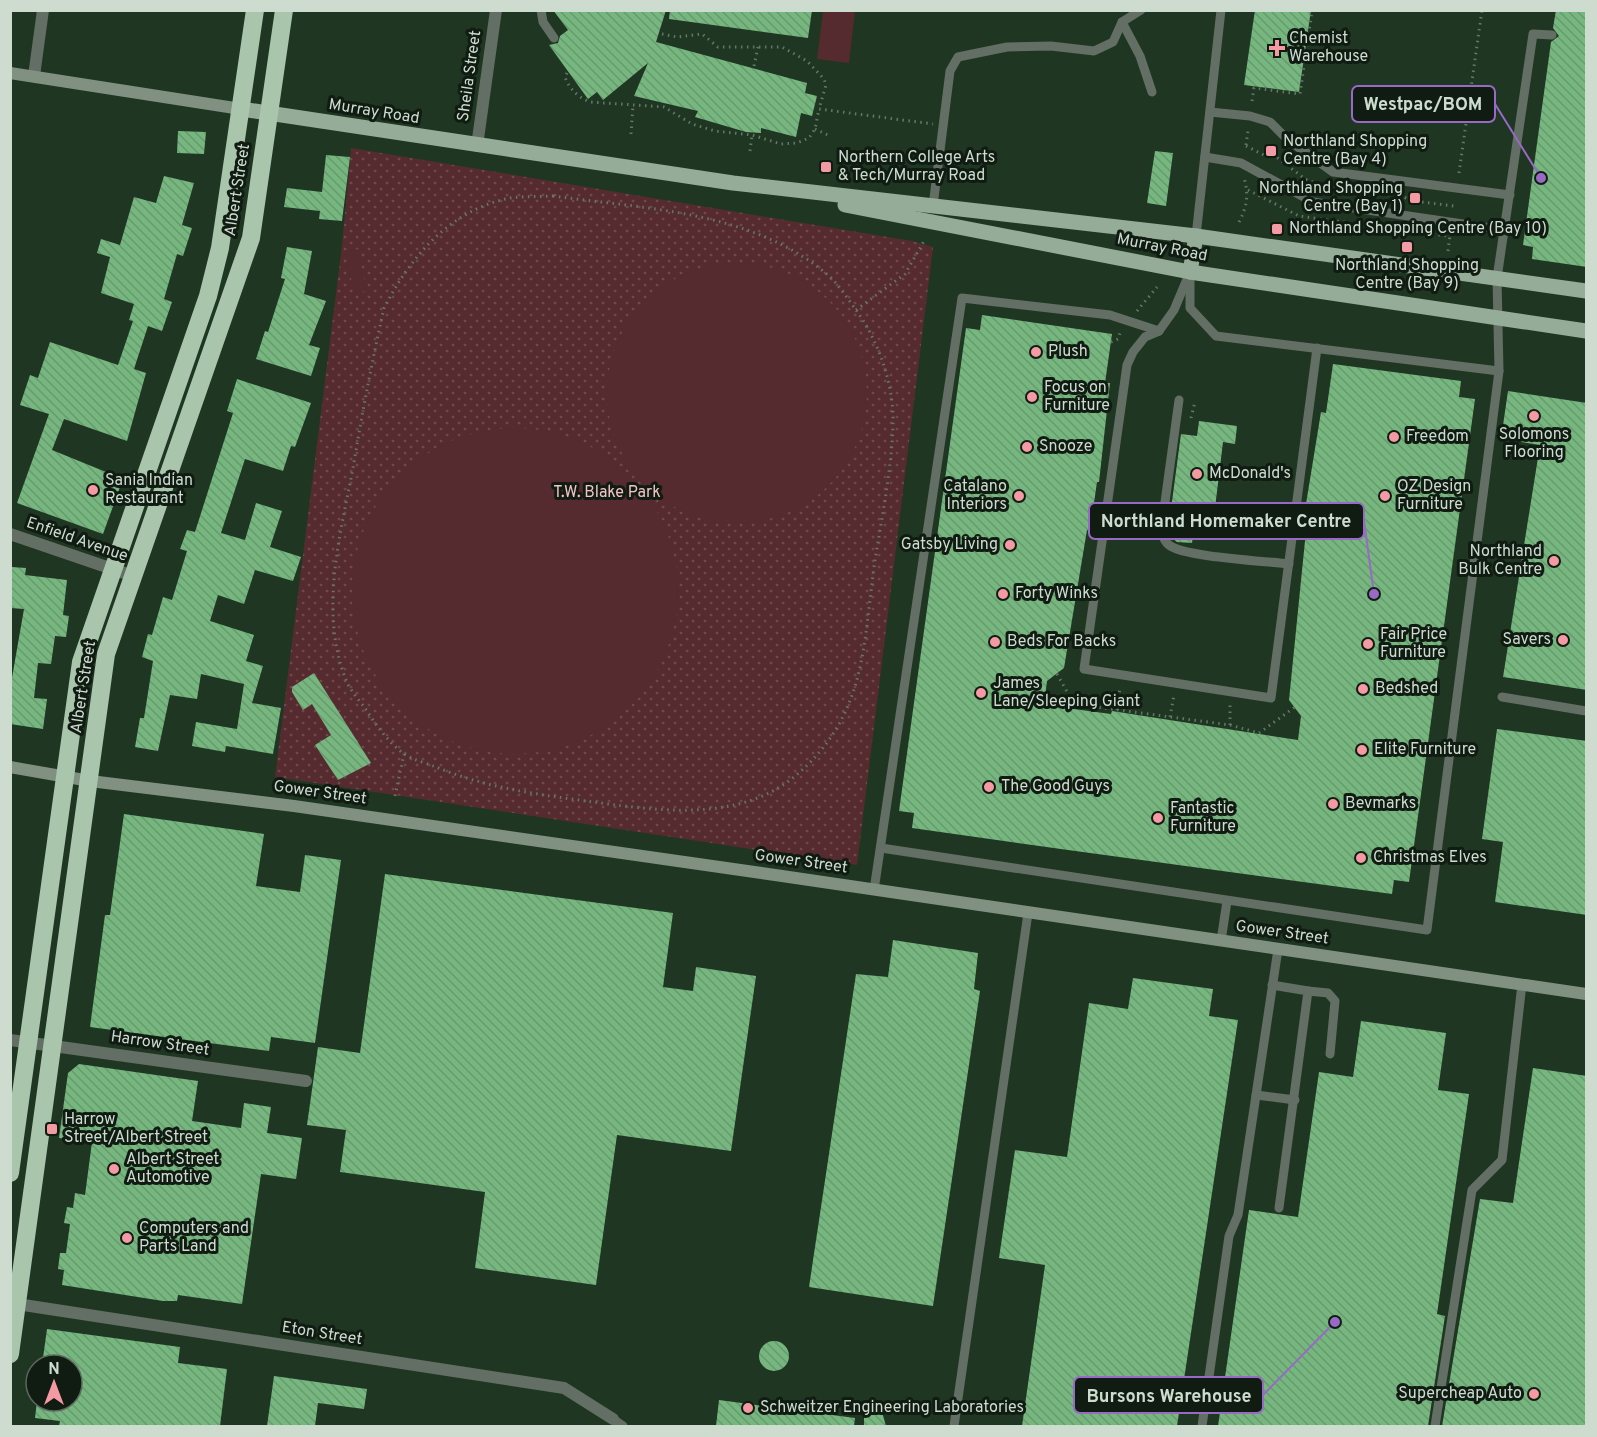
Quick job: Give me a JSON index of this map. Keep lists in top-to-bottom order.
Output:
{
  "streets": {
    "highway": ["Albert Street"],
    "main road": ["Murray Road"],
    "street": [
      "Sheila Street",
      "Enfield Avenue",
      "Gower Street",
      "Harrow Street",
      "Eton Street"
    ]
  },
  "crossings": [
    ["Sheila Street", "Murray Road"],
    ["Murray Road", "Albert Street"],
    ["Albert Street", "Enfield Avenue"],
    ["Albert Street", "Gower Street"],
    ["Albert Street", "Harrow Street"],
    ["Albert Street", "Eton Street"]
  ],
  "parks": ["T.W. Blake Park"],
  "places": {
    "health": ["Chemist Warehouse"],
    "transit": [
      "Northland Shopping Centre (Bay 4)",
      "Northern College Arts & Tech/Murray Road",
      "Northland Shopping Centre (Bay 1)",
      "Northland Shopping Centre (Bay 10)",
      "Northland Shopping Centre (Bay 9)",
      "Harrow Street/Albert Street"
    ],
    "other": [
      "Westpac/BOM",
      "Plush",
      "Focus on Furniture",
      "Solomons Flooring",
      "Freedom",
      "Snooze",
      "McDonald's",
      "Sania Indian Restaurant",
      "Catalano Interiors",
      "OZ Design Furniture",
      "Gatsby Living",
      "Northland Bulk Centre",
      "Forty Winks",
      "Northland Homemaker Centre",
      "Savers",
      "Beds For Backs",
      "Fair Price Furniture",
      "Bedshed",
      "James Lane/Sleeping Giant",
      "Elite Furniture",
      "The Good Guys",
      "Bevmarks",
      "Fantastic Furniture",
      "Christmas Elves",
      "Albert Street Automotive",
      "Computers and Parts Land",
      "Bursons Warehouse",
      "Supercheap Auto",
      "Schweitzer Engineering Laboratories"
    ]
  },
  "north": "top"
}
